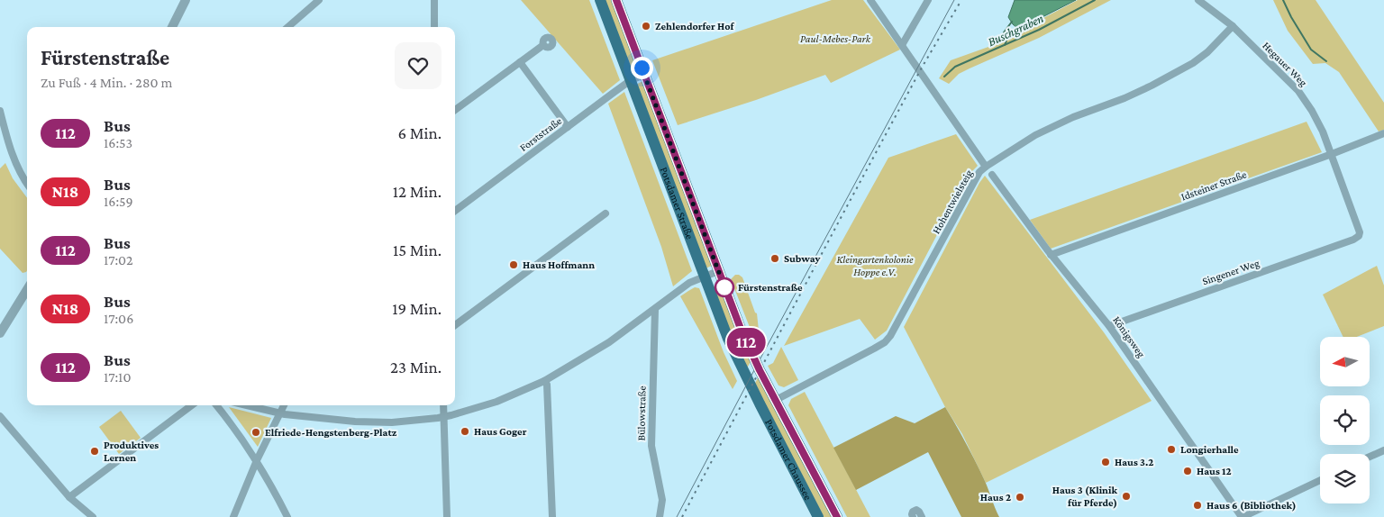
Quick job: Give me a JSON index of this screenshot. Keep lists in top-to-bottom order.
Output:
{
  "streets": {
    "main road": ["Potsdamer Straße", "Potsdamer Chaussee"],
    "street": [
      "Hegauer Weg",
      "Forststraße",
      "Idsteiner Straße",
      "Hohentwielsteig",
      "Singener Weg",
      "Königsweg",
      "Bülowstraße"
    ]
  },
  "crossings": [
    ["Hegauer Weg", "Idsteiner Straße"],
    ["Hegauer Weg", "Hohentwielsteig"],
    ["Hegauer Weg", "Singener Weg"],
    ["Forststraße", "Potsdamer Straße"],
    ["Idsteiner Straße", "Königsweg"],
    ["Hohentwielsteig", "Potsdamer Straße"],
    ["Hohentwielsteig", "Potsdamer Chaussee"],
    ["Potsdamer Straße", "Potsdamer Chaussee"],
    ["Singener Weg", "Königsweg"]
  ],
  "water": ["Buschgraben"],
  "parks": ["Paul-Mebes-Park", "Kleingartenkolonie Hoppe e.V."],
  "places": [
    "Zehlendorfer Hof",
    "Subway",
    "Haus Hoffmann",
    "Fürstenstraße",
    "Haus Goger",
    "Elfriede-Hengstenberg-Platz",
    "Longierhalle",
    "Produktives Lernen",
    "Haus 3.2",
    "Haus 12",
    "Haus 3 (Klinik für Pferde)",
    "Haus 2",
    "Haus 6 (Bibliothek)"
  ],
  "lines": ["bus line 112"],
  "north": "left",
  "page": {
    "on_map": "112",
    "heading": ["Fürstenstraße", "Zu Fuß · 4 Min. · 280 m"],
    "list": [
      {
        "mark": "112",
        "name": "Bus",
        "note": "16:53",
        "value": "6 Min."
      },
      {
        "mark": "N18",
        "name": "Bus",
        "note": "16:59",
        "value": "12 Min."
      },
      {
        "mark": "112",
        "name": "Bus",
        "note": "17:02",
        "value": "15 Min."
      },
      {
        "mark": "N18",
        "name": "Bus",
        "note": "17:06",
        "value": "19 Min."
      },
      {
        "mark": "112",
        "name": "Bus",
        "note": "17:10",
        "value": "23 Min."
      }
    ]
  }
}
